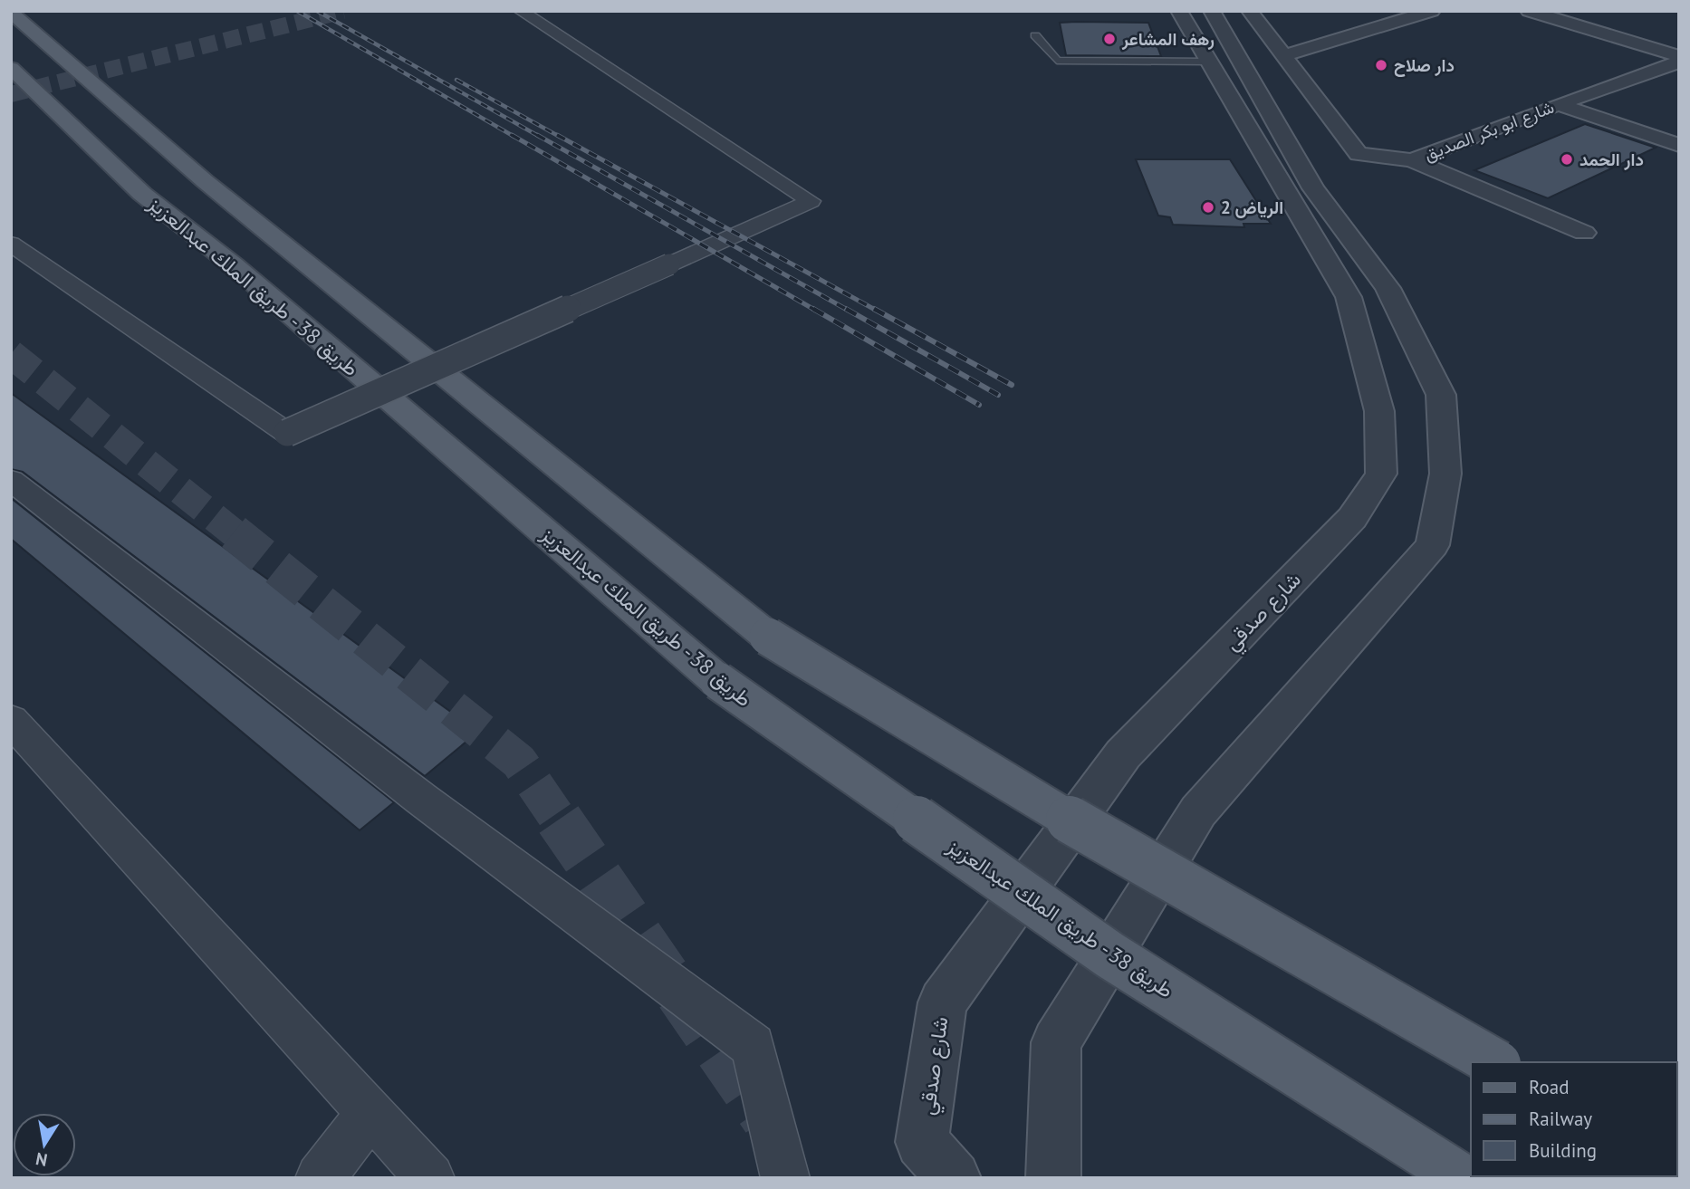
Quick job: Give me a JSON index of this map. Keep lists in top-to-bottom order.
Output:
{
  "streets": {
    "main road": ["طريق 38 - طريق الملك عبدالعزيز"],
    "street": ["شارع ابو بكر الصديق", "شارع صدقي"]
  },
  "places": [
    "رهف المشاعر",
    "دار صلاح",
    "دار الحمد",
    "الرياض 2"
  ],
  "legend": ["Road", "Railway", "Building"],
  "north": "bottom"
}
